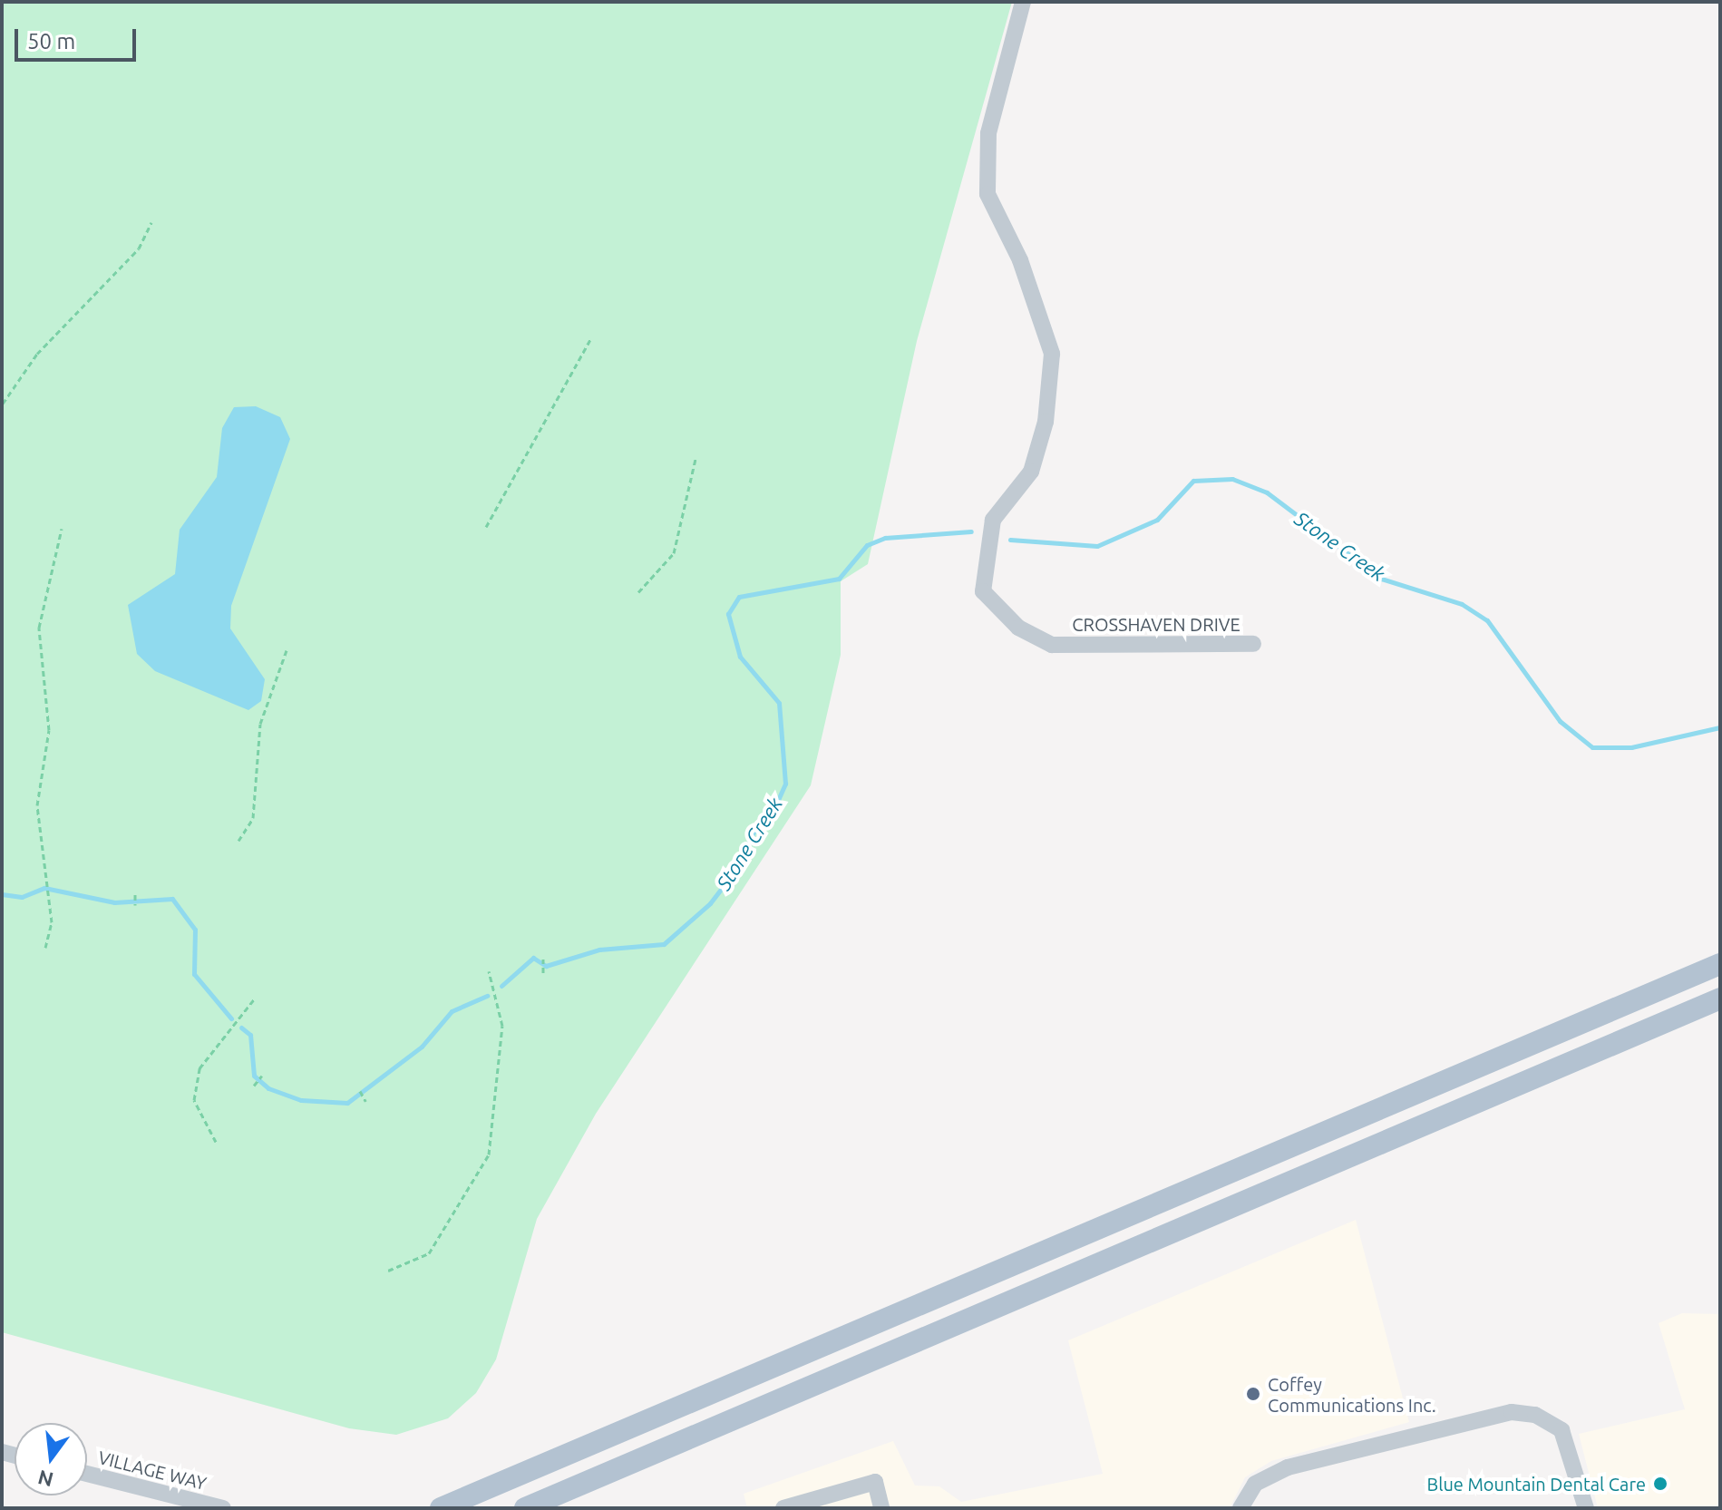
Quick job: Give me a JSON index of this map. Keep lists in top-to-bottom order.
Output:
{
  "streets": {
    "street": ["CROSSHAVEN DRIVE", "VILLAGE WAY"]
  },
  "water": ["Stone Creek"],
  "places": ["Coffey Communications Inc.", "Blue Mountain Dental Care"],
  "scale_bar": "50 m",
  "north": "bottom"
}
